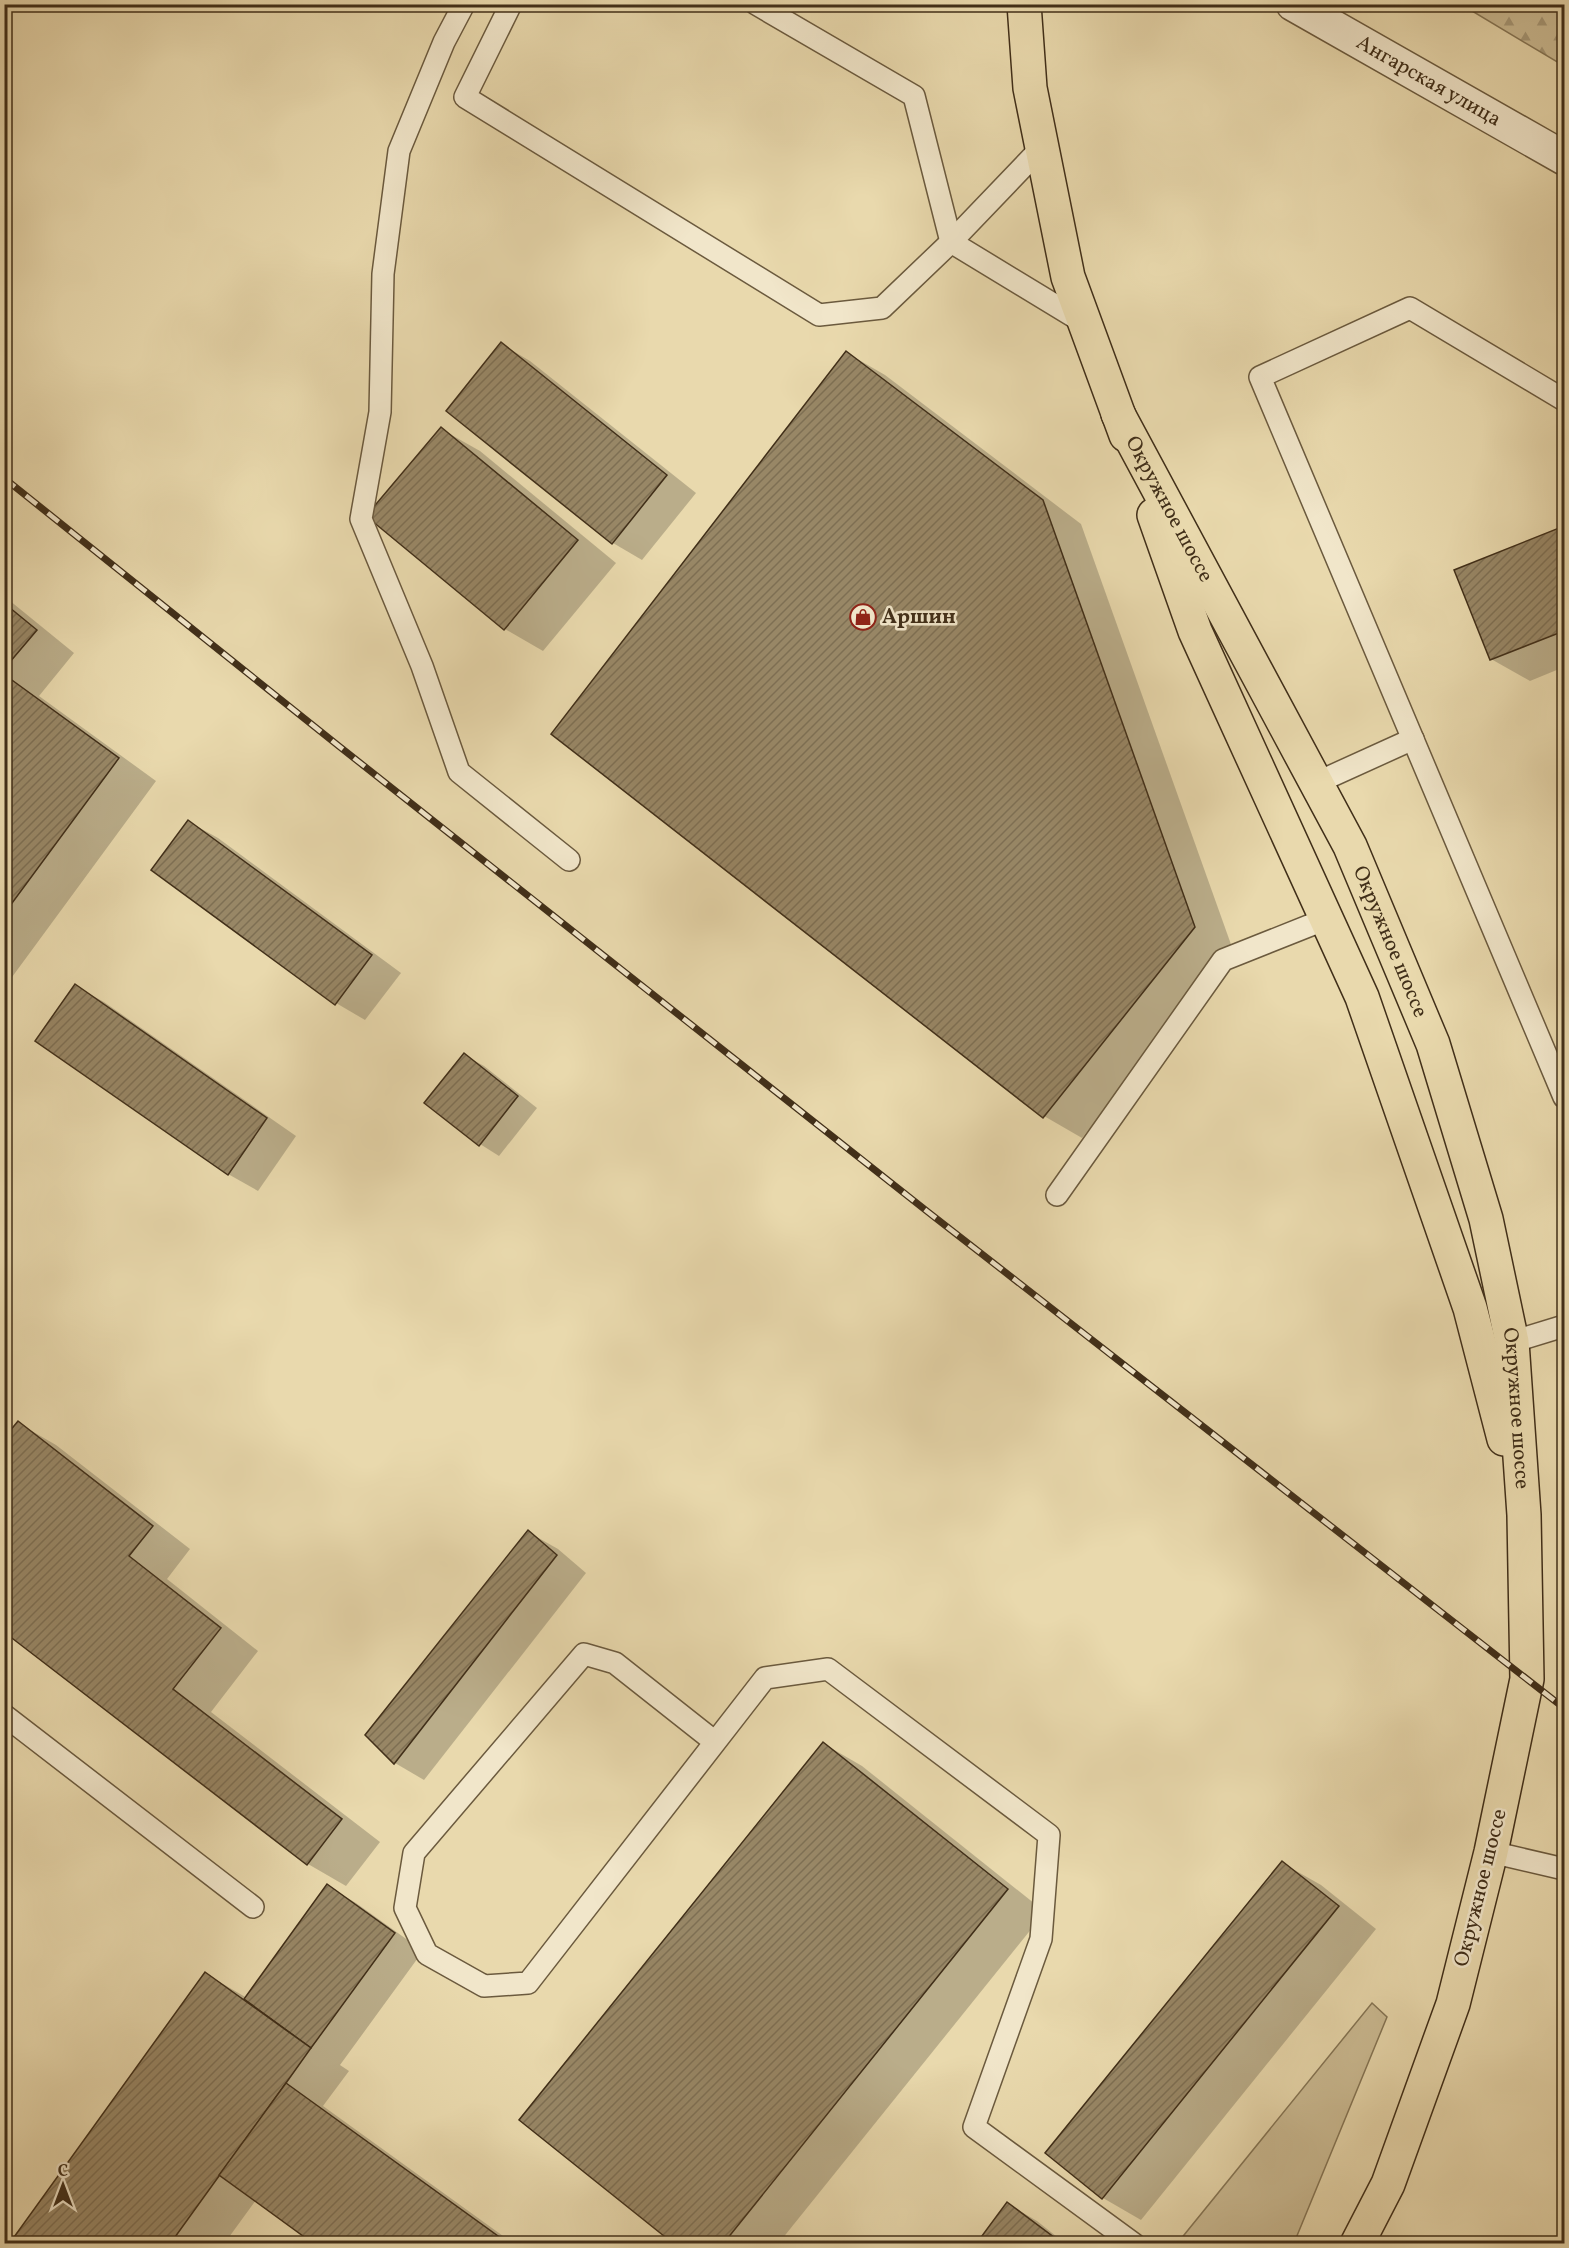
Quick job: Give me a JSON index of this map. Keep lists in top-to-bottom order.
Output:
{
  "streets": {
    "main road": ["Окружное шоссе"],
    "street": ["Ангарская улица"]
  },
  "places": {
    "shop": ["Аршин"]
  },
  "north": "top"
}
